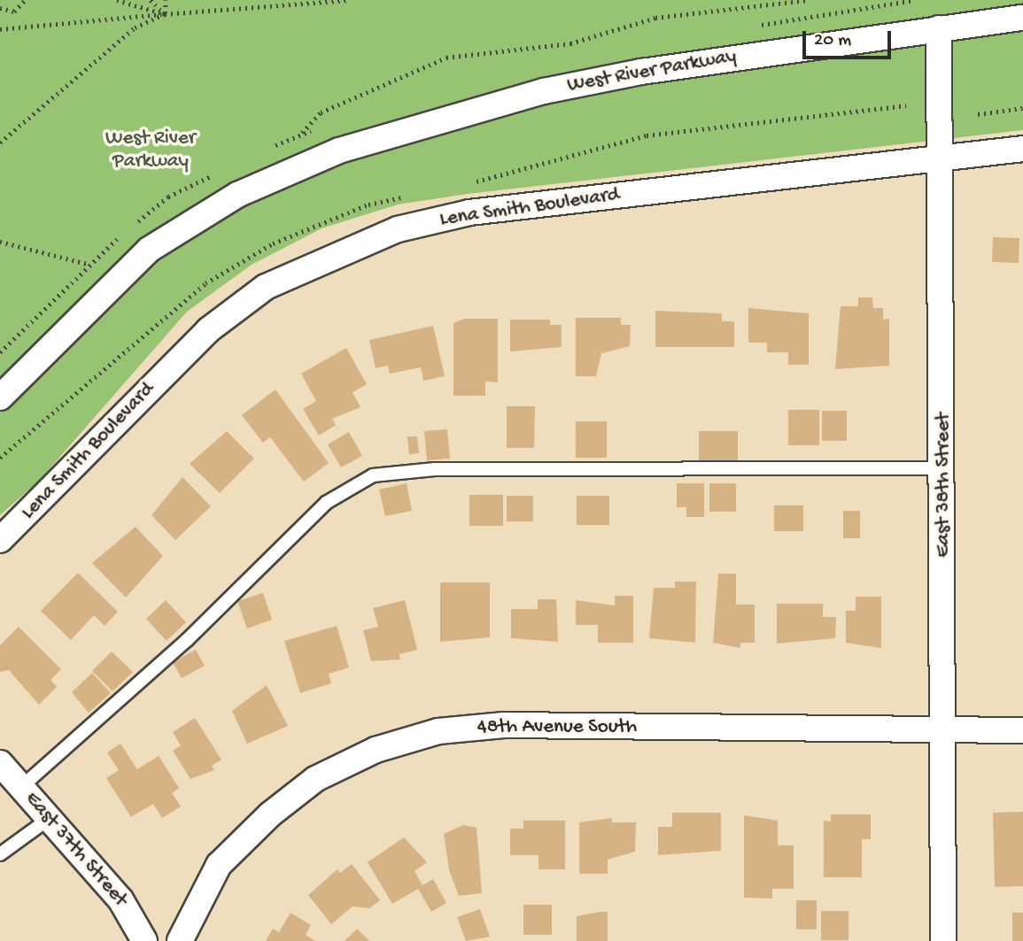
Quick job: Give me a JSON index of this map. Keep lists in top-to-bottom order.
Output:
{
  "streets": {
    "street": [
      "West River Parkway",
      "Lena Smith Boulevard",
      "East 38th Street",
      "48th Avenue South",
      "East 37th Street"
    ]
  },
  "crossings": [
    ["West River Parkway", "East 38th Street"],
    ["Lena Smith Boulevard", "East 38th Street"],
    ["East 38th Street", "48th Avenue South"]
  ],
  "parks": ["West River Parkway"],
  "scale_bar": "20 m"
}
